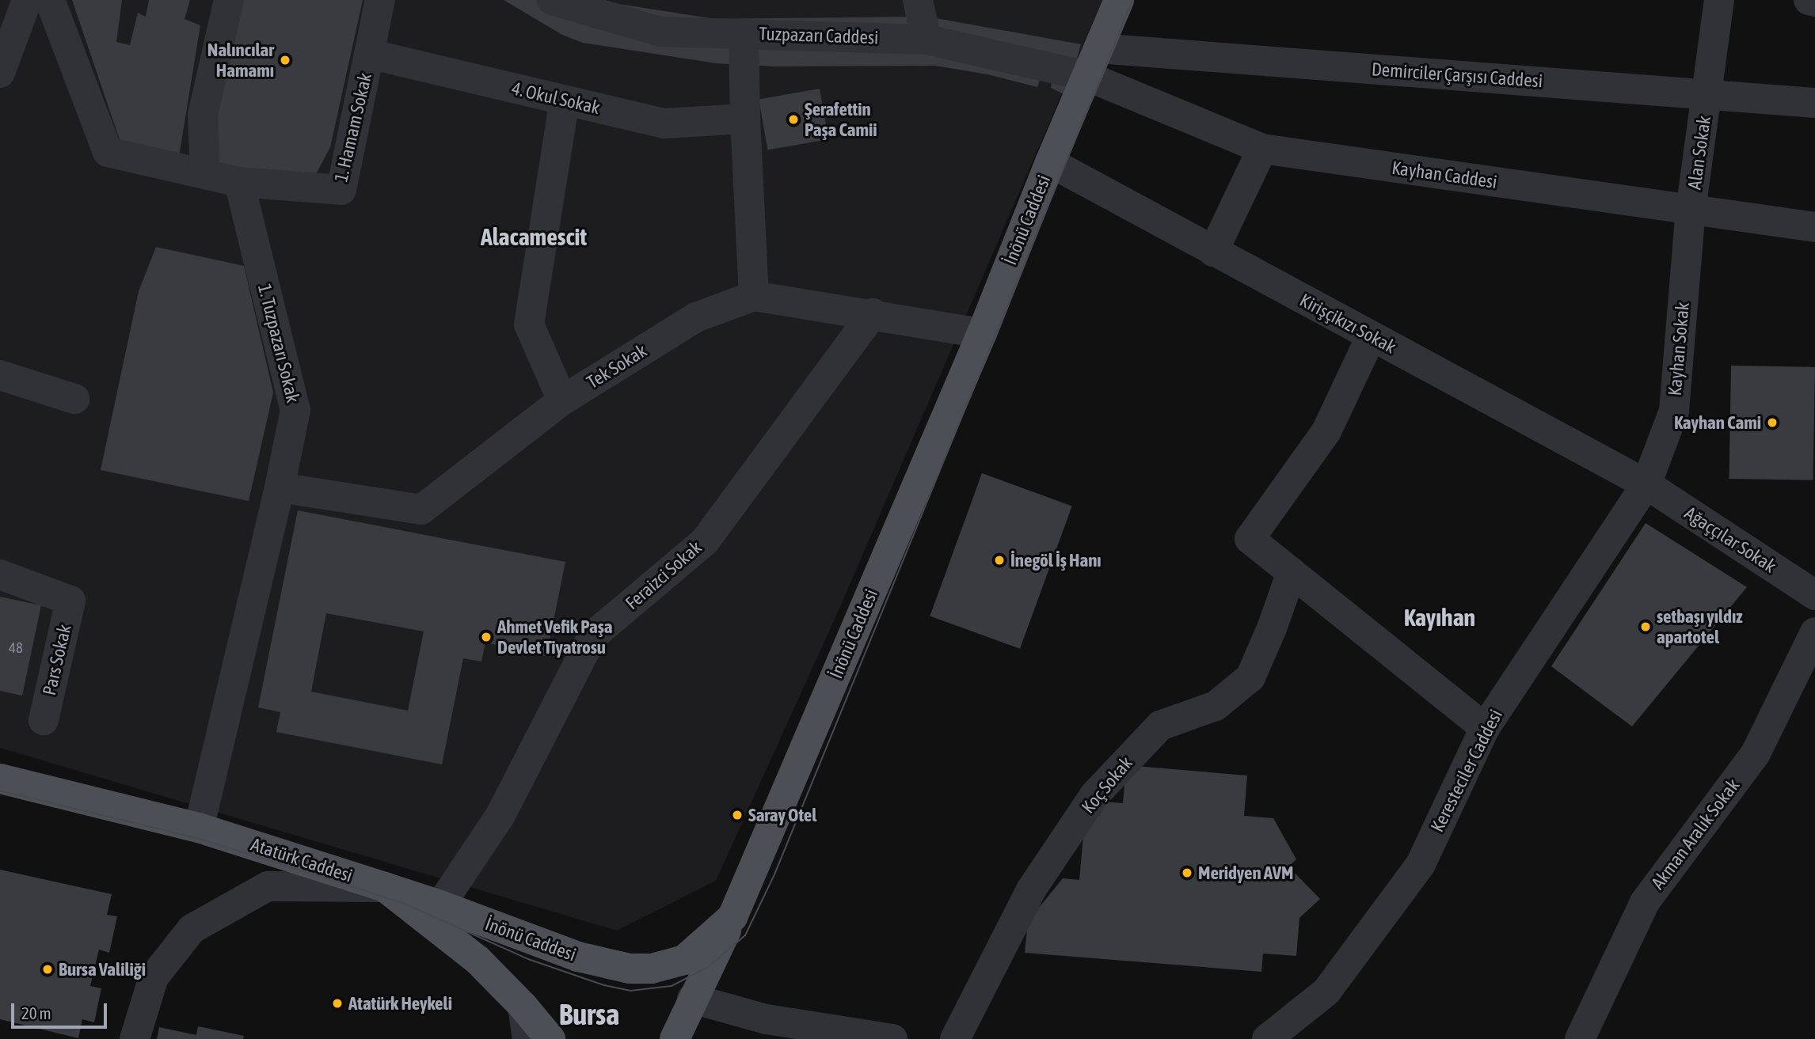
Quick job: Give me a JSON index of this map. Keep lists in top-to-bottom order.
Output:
{
  "streets": {
    "main road": ["İnönü Caddesi", "Atatürk Caddesi"],
    "street": [
      "Tuzpazarı Caddesi",
      "Demirciler Çarşısı Caddesi",
      "4. Okul Sokak",
      "1. Hamam Sokak",
      "Alan Sokak",
      "Kayhan Caddesi",
      "Kirişçikızı Sokak",
      "1. Tuzpazarı Sokak",
      "Kayhan Sokak",
      "Tek Sokak",
      "Ağaççılar Sokak",
      "Feraizci Sokak",
      "Pars Sokak",
      "Keresteciler Caddesi",
      "Koç Sokak",
      "Akman Aralık Sokak"
    ]
  },
  "crossings": [
    ["Tuzpazarı Caddesi", "Kayhan Caddesi"],
    ["Tuzpazarı Caddesi", "İnönü Caddesi"],
    ["Demirciler Çarşısı Caddesi", "Alan Sokak"],
    ["Demirciler Çarşısı Caddesi", "İnönü Caddesi"],
    ["4. Okul Sokak", "1. Hamam Sokak"],
    ["1. Hamam Sokak", "1. Tuzpazarı Sokak"],
    ["Alan Sokak", "Kayhan Caddesi"],
    ["Alan Sokak", "Kayhan Sokak"],
    ["Kayhan Caddesi", "İnönü Caddesi"],
    ["Kayhan Caddesi", "Kayhan Sokak"],
    ["İnönü Caddesi", "Kirişçikızı Sokak"],
    ["İnönü Caddesi", "Tek Sokak"],
    ["İnönü Caddesi", "Feraizci Sokak"],
    ["İnönü Caddesi", "Atatürk Caddesi"],
    ["Kirişçikızı Sokak", "Kayhan Sokak"],
    ["Kirişçikızı Sokak", "Ağaççılar Sokak"],
    ["Kirişçikızı Sokak", "Keresteciler Caddesi"],
    ["1. Tuzpazarı Sokak", "Tek Sokak"],
    ["1. Tuzpazarı Sokak", "Atatürk Caddesi"],
    ["Kayhan Sokak", "Ağaççılar Sokak"],
    ["Kayhan Sokak", "Keresteciler Caddesi"],
    ["Tek Sokak", "Feraizci Sokak"],
    ["Ağaççılar Sokak", "Keresteciler Caddesi"]
  ],
  "districts": ["Alacamescit", "Kayıhan", "Bursa"],
  "places": [
    "Nalıncılar Hamamı",
    "Şerafettin Paşa Camii",
    "Kayhan Cami",
    "İnegöl İş Hanı",
    "setbaşı yıldız apartotel",
    "Ahmet Vefik Paşa Devlet Tiyatrosu",
    "Saray Otel",
    "Meridyen AVM",
    "Bursa Valiliği",
    "Atatürk Heykeli"
  ],
  "house_numbers": ["48"],
  "scale_bar": "20 m"
}
